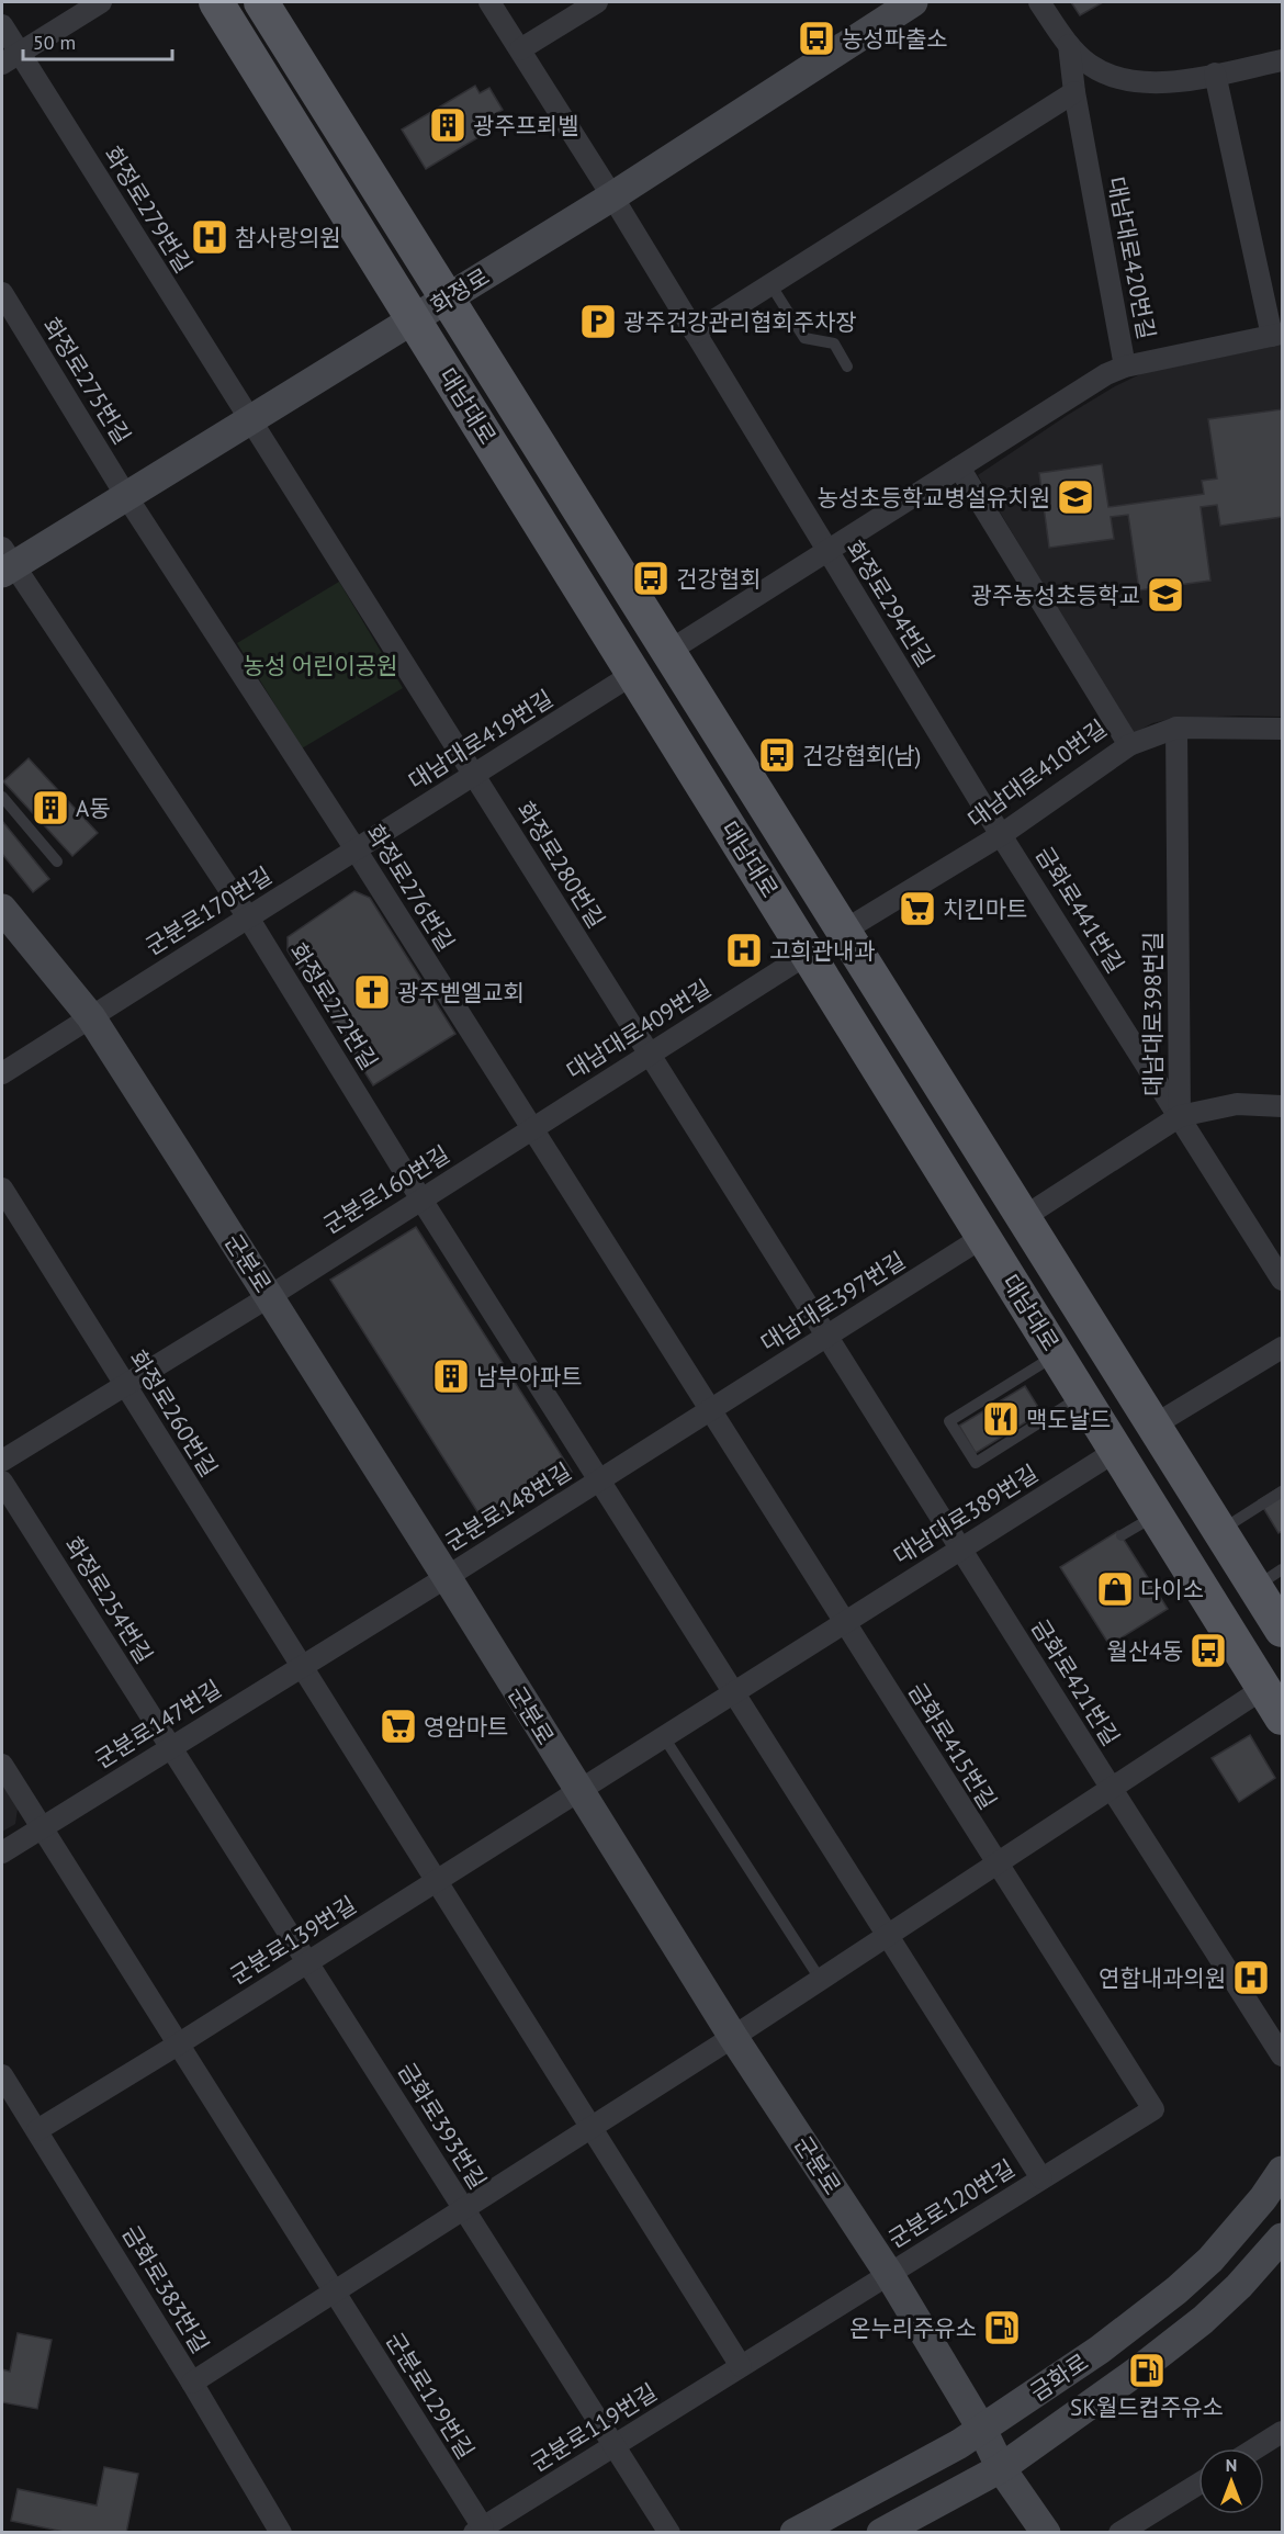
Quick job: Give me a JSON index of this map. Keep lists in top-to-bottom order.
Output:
{
  "streets": {
    "main road": ["대남대로"],
    "street": [
      "화정로279번길",
      "대남대로420번길",
      "화정로",
      "화정로275번길",
      "화정로294번길",
      "대남대로419번길",
      "대남대로410번길",
      "화정로280번길",
      "화정로276번길",
      "금화로441번길",
      "군분로170번길",
      "화정로272번길",
      "대남대로398번길",
      "대남대로409번길",
      "군분로160번길",
      "군분로",
      "대남대로397번길",
      "화정로260번길",
      "군분로148번길",
      "대남대로389번길",
      "화정로254번길",
      "금화로421번길",
      "군분로147번길",
      "금화로415번길",
      "군분로139번길",
      "금화로393번길",
      "군분로120번길",
      "금화로383번길",
      "금화로",
      "군분로129번길",
      "군분로119번길"
    ]
  },
  "crossings": [
    ["화정로279번길", "화정로"],
    ["화정로279번길", "화정로280번길"],
    ["대남대로420번길", "대남대로"],
    ["대남대로420번길", "화정로294번길"],
    ["대남대로420번길", "대남대로410번길"],
    ["화정로", "화정로275번길"],
    ["화정로", "대남대로"],
    ["화정로", "화정로294번길"],
    ["화정로", "화정로280번길"],
    ["화정로", "화정로276번길"],
    ["화정로", "화정로272번길"],
    ["화정로275번길", "화정로276번길"],
    ["대남대로", "대남대로419번길"],
    ["대남대로", "대남대로410번길"],
    ["대남대로", "대남대로398번길"],
    ["대남대로", "대남대로409번길"],
    ["대남대로", "대남대로397번길"],
    ["대남대로", "대남대로389번길"],
    ["화정로294번길", "대남대로410번길"],
    ["화정로294번길", "금화로441번길"],
    ["대남대로419번길", "화정로280번길"],
    ["대남대로419번길", "화정로276번길"],
    ["대남대로419번길", "군분로170번길"],
    ["대남대로410번길", "금화로441번길"],
    ["화정로280번길", "대남대로409번길"],
    ["화정로280번길", "대남대로397번길"],
    ["화정로280번길", "금화로421번길"],
    ["화정로276번길", "군분로170번길"],
    ["화정로276번길", "대남대로409번길"],
    ["화정로276번길", "군분로160번길"],
    ["화정로276번길", "대남대로397번길"],
    ["화정로276번길", "군분로148번길"],
    ["화정로276번길", "금화로415번길"],
    ["금화로441번길", "대남대로398번길"],
    ["군분로170번길", "화정로272번길"],
    ["군분로170번길", "군분로"],
    ["화정로272번길", "군분로160번길"],
    ["화정로272번길", "군분로148번길"],
    ["대남대로409번길", "군분로160번길"],
    ["군분로160번길", "군분로"],
    ["군분로160번길", "화정로260번길"],
    ["군분로", "군분로148번길"],
    ["군분로", "군분로147번길"],
    ["군분로", "군분로139번길"],
    ["군분로", "군분로120번길"],
    ["군분로", "금화로"],
    ["군분로", "군분로119번길"],
    ["대남대로397번길", "군분로148번길"],
    ["대남대로397번길", "금화로421번길"],
    ["대남대로397번길", "금화로415번길"],
    ["화정로260번길", "군분로147번길"],
    ["군분로148번길", "대남대로389번길"],
    ["군분로148번길", "군분로147번길"],
    ["군분로148번길", "금화로415번길"],
    ["군분로148번길", "군분로139번길"],
    ["군분로148번길", "군분로120번길"],
    ["대남대로389번길", "금화로421번길"],
    ["대남대로389번길", "금화로415번길"],
    ["대남대로389번길", "군분로139번길"],
    ["화정로254번길", "군분로147번길"],
    ["화정로254번길", "금화로393번길"],
    ["군분로147번길", "금화로393번길"],
    ["금화로415번길", "군분로120번길"],
    ["군분로139번길", "금화로393번길"],
    ["군분로139번길", "금화로383번길"],
    ["금화로393번길", "군분로119번길"],
    ["군분로120번길", "군분로119번길"],
    ["군분로129번길", "군분로119번길"]
  ],
  "parks": ["농성 어린이공원"],
  "places": {
    "bus stop": [
      "농성파출소",
      "건강협회",
      "건강협회(남)",
      "월산4동"
    ],
    "building": ["광주프뢰벨", "A동", "남부아파트"],
    "hospital": ["참사랑의원", "고희관내과", "연합내과의원"],
    "parking": ["광주건강관리협회주차장"],
    "school or university": ["농성초등학교병설유치원", "광주농성초등학교"],
    "supermarket": ["치킨마트", "영암마트"],
    "church": ["광주벧엘교회"],
    "restaurant": ["맥도날드"],
    "shop": ["다이소"],
    "fuel station": ["온누리주유소", "SK월드컵주유소"]
  },
  "scale_bar": "50 m",
  "north": "top"
}
